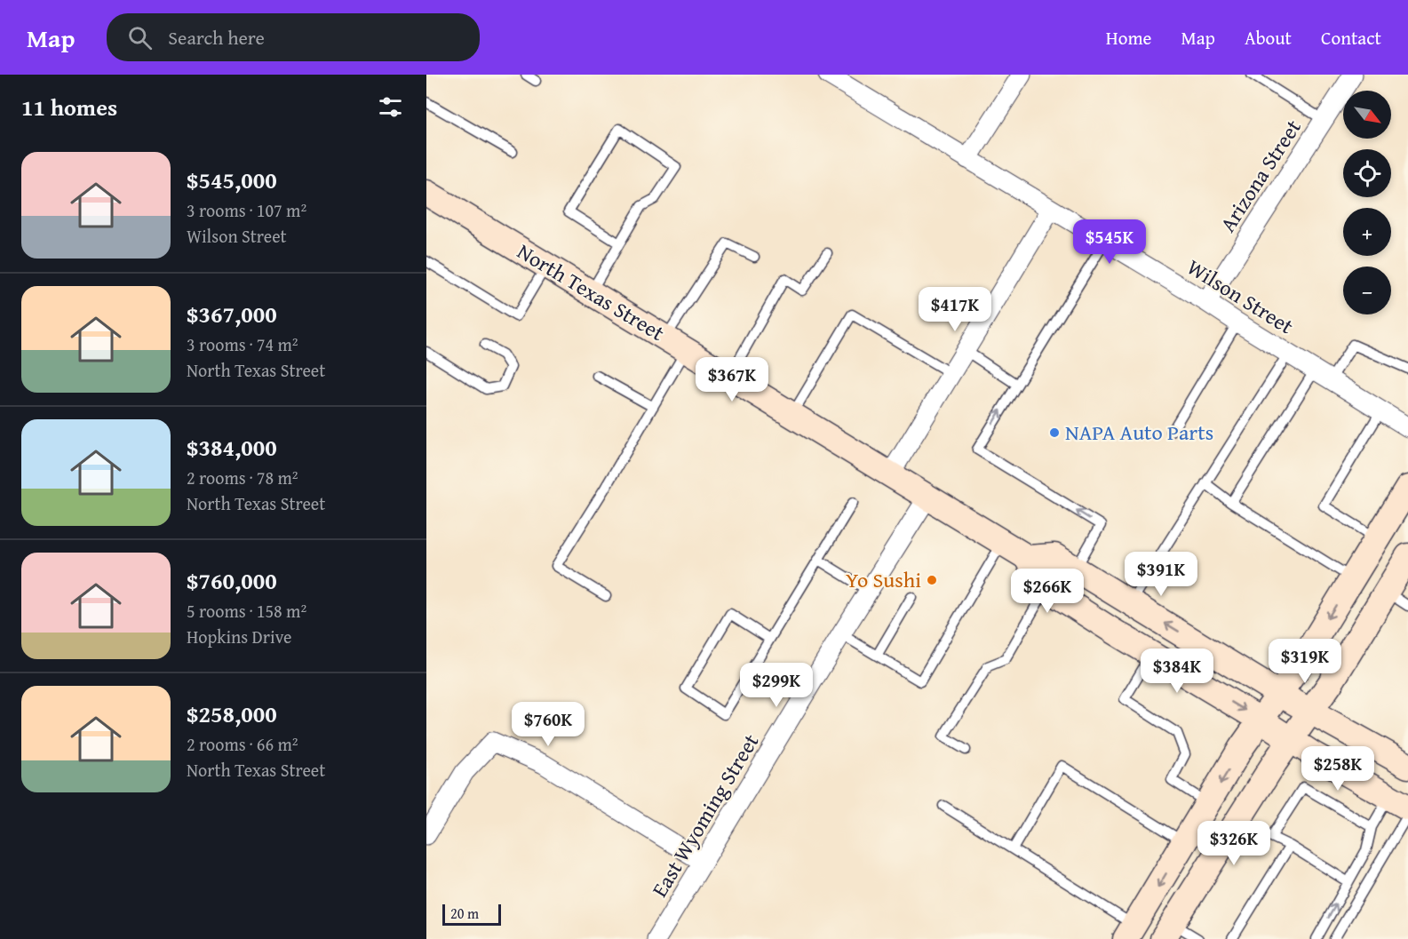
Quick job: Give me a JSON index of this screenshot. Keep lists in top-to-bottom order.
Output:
{
  "streets": {
    "main road": ["North Texas Street"],
    "street": ["Arizona Street", "Wilson Street", "East Wyoming Street"]
  },
  "crossings": [
    ["Arizona Street", "Wilson Street"],
    ["North Texas Street", "East Wyoming Street"]
  ],
  "places": ["NAPA Auto Parts", "Yo Sushi"],
  "scale_bar": "20 m",
  "north": "bottom right",
  "page": {
    "header": "Map",
    "search": "Search here",
    "nav": [
      "Home",
      "Map",
      "About",
      "Contact"
    ],
    "heading": "11 homes",
    "map_buttons": ["+", "−"],
    "list": [
      {
        "name": "$545,000",
        "note": "3 rooms · 107 m² · Wilson Street"
      },
      {
        "name": "$367,000",
        "note": "3 rooms · 74 m² · North Texas Street"
      },
      {
        "name": "$384,000",
        "note": "2 rooms · 78 m² · North Texas Street"
      },
      {
        "name": "$760,000",
        "note": "5 rooms · 158 m² · Hopkins Drive"
      },
      {
        "name": "$258,000",
        "note": "2 rooms · 66 m² · North Texas Street"
      }
    ],
    "price": [
      "$545K",
      "$417K",
      "$367K",
      "$391K",
      "$266K",
      "$319K",
      "$384K",
      "$299K",
      "$760K",
      "$258K",
      "$326K"
    ],
    "scale": "20 m"
  }
}
